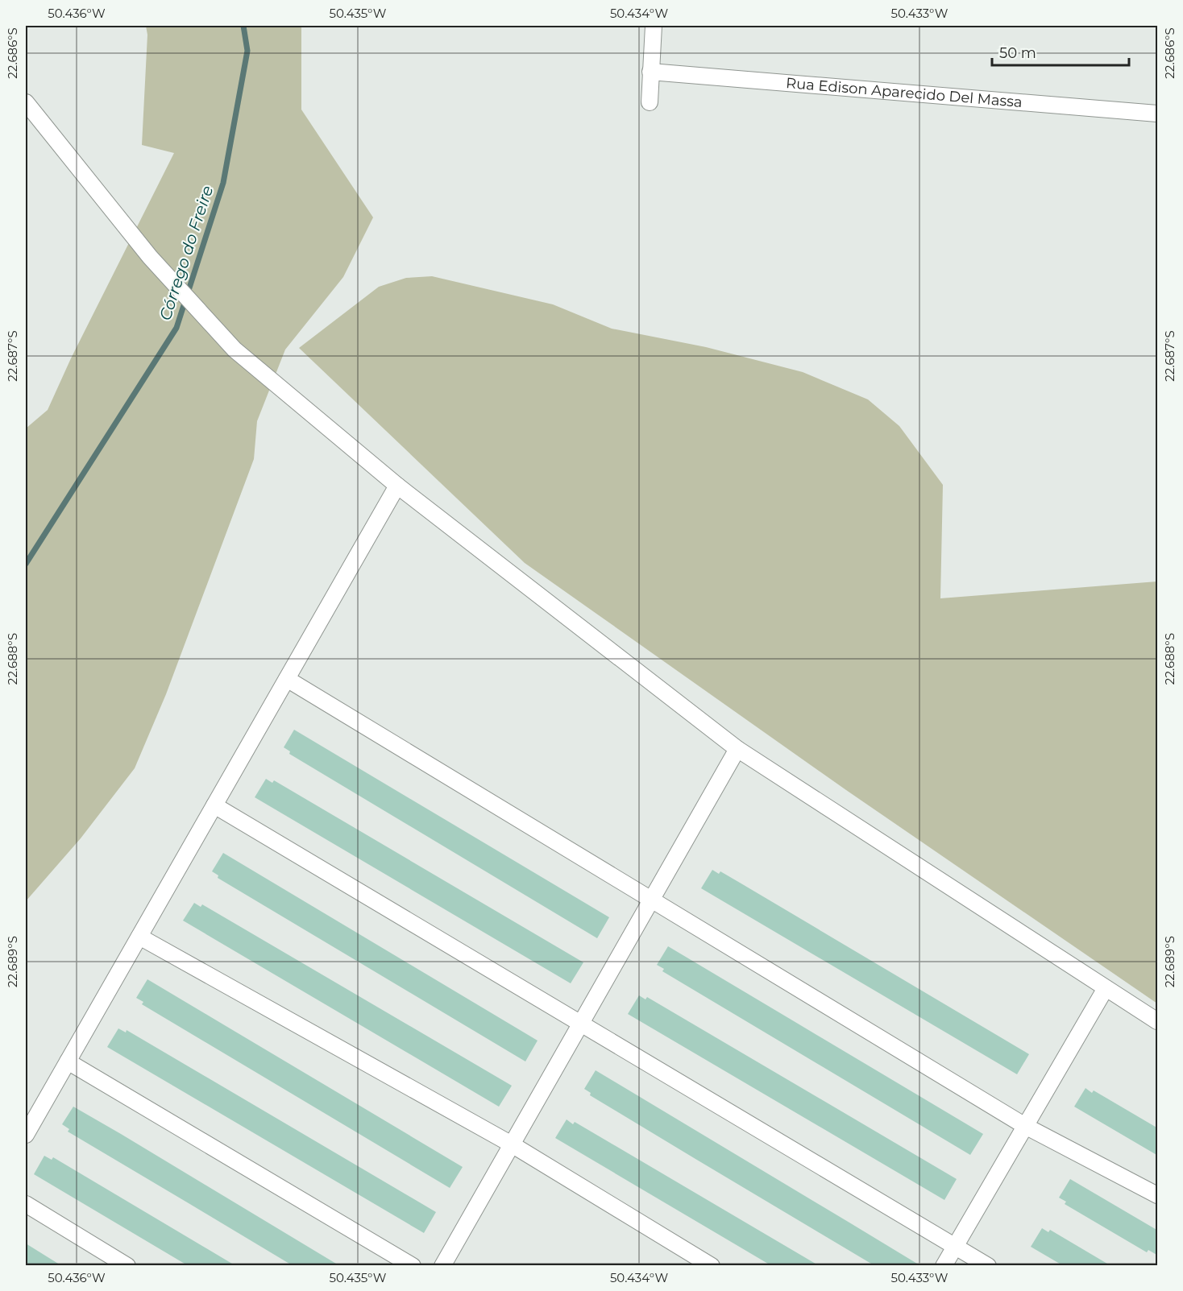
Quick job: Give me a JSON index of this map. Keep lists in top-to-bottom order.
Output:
{
  "streets": {
    "street": ["Rua Edison Aparecido Del Massa"]
  },
  "water": ["Córrego do Freire"],
  "scale_bar": "50 m",
  "coordinates": [
    "50.436°W",
    "50.435°W",
    "50.434°W",
    "50.433°W",
    "22.686°S",
    "22.687°S",
    "22.688°S",
    "22.689°S"
  ]
}
